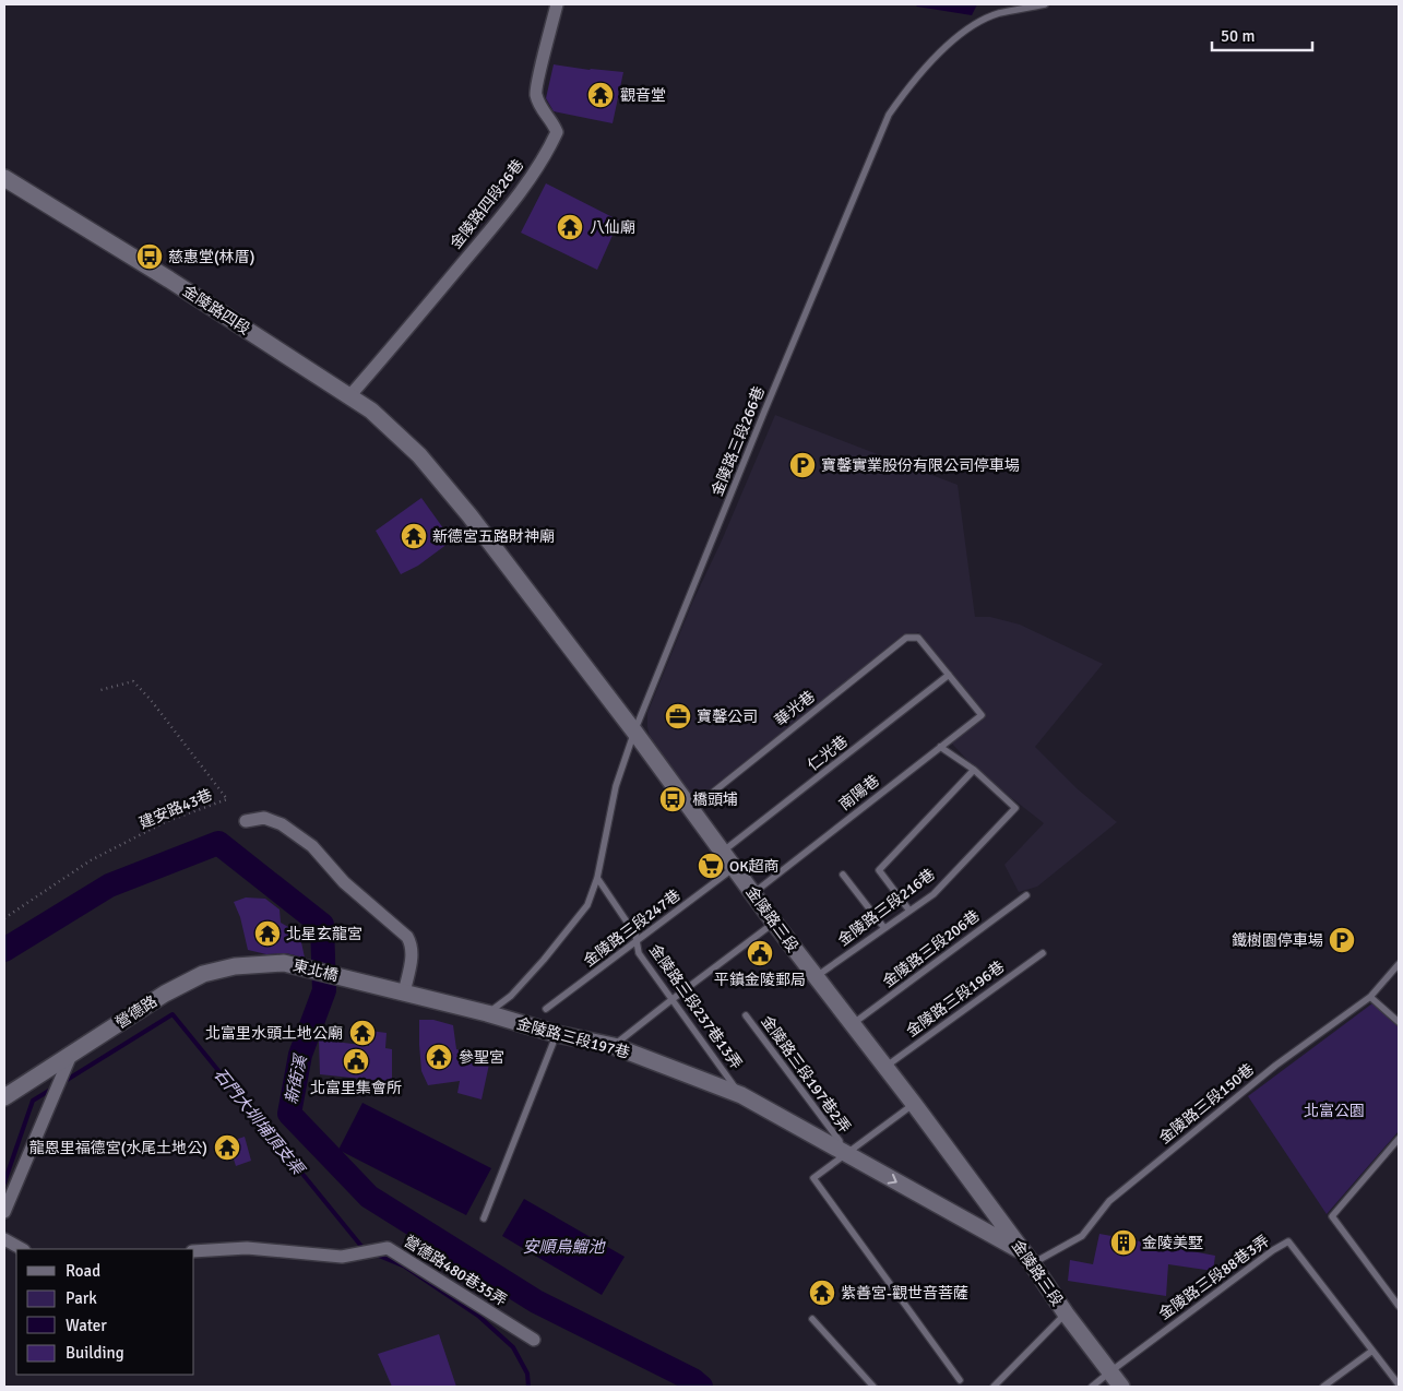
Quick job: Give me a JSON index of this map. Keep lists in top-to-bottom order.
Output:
{
  "streets": {
    "main road": [
      "金陵路四段",
      "金陵路三段",
      "東北橋",
      "營德路",
      "金陵路三段197巷"
    ],
    "street": ["金陵路四段26巷", "營德路480巷35弄"],
    "lane": [
      "金陵路三段266巷",
      "華光巷",
      "仁光巷",
      "南陽巷",
      "金陵路三段216巷",
      "金陵路三段247巷",
      "金陵路三段206巷",
      "金陵路三段196巷",
      "金陵路三段237巷13弄",
      "金陵路三段197巷2弄",
      "金陵路三段150巷",
      "金陵路三段88巷3弄"
    ],
    "path": ["建安路43巷"]
  },
  "crossings": [
    ["金陵路四段26巷", "金陵路四段"],
    ["金陵路四段", "金陵路三段"],
    ["金陵路三段266巷", "金陵路三段"],
    ["金陵路三段266巷", "金陵路三段237巷13弄"],
    ["金陵路三段266巷", "金陵路三段197巷"],
    ["華光巷", "仁光巷"],
    ["華光巷", "南陽巷"],
    ["華光巷", "金陵路三段"],
    ["仁光巷", "南陽巷"],
    ["仁光巷", "金陵路三段"],
    ["南陽巷", "金陵路三段"],
    ["金陵路三段216巷", "金陵路三段"],
    ["金陵路三段", "金陵路三段247巷"],
    ["金陵路三段", "金陵路三段206巷"],
    ["金陵路三段", "金陵路三段196巷"],
    ["金陵路三段", "金陵路三段197巷"],
    ["金陵路三段", "金陵路三段150巷"],
    ["金陵路三段", "金陵路三段88巷3弄"],
    ["金陵路三段247巷", "金陵路三段237巷13弄"],
    ["東北橋", "營德路"],
    ["東北橋", "金陵路三段197巷"],
    ["金陵路三段237巷13弄", "金陵路三段197巷"],
    ["金陵路三段197巷", "金陵路三段197巷2弄"],
    ["金陵路三段197巷", "金陵路三段150巷"]
  ],
  "water": ["新街溪", "石門大圳埔頂支渠", "安順烏鰡池"],
  "parks": ["北富公園"],
  "places": {
    "temple": [
      "觀音堂",
      "八仙廟",
      "新德宮五路財神廟",
      "北星玄龍宮",
      "北富里水頭土地公廟",
      "參聖宮",
      "龍恩里福德宮(水尾土地公)",
      "紫善宮-觀世音菩薩"
    ],
    "bus stop": ["慈惠堂(林厝)", "橋頭埔"],
    "parking": ["寶馨實業股份有限公司停車場", "鐵樹園停車場"],
    "office": ["寶馨公司"],
    "supermarket": ["OK超商"],
    "public building": ["平鎮金陵郵局", "北富里集會所"],
    "building": ["金陵美墅"]
  },
  "legend": [
    "Road",
    "Park",
    "Water",
    "Building"
  ],
  "scale_bar": "50 m"
}
